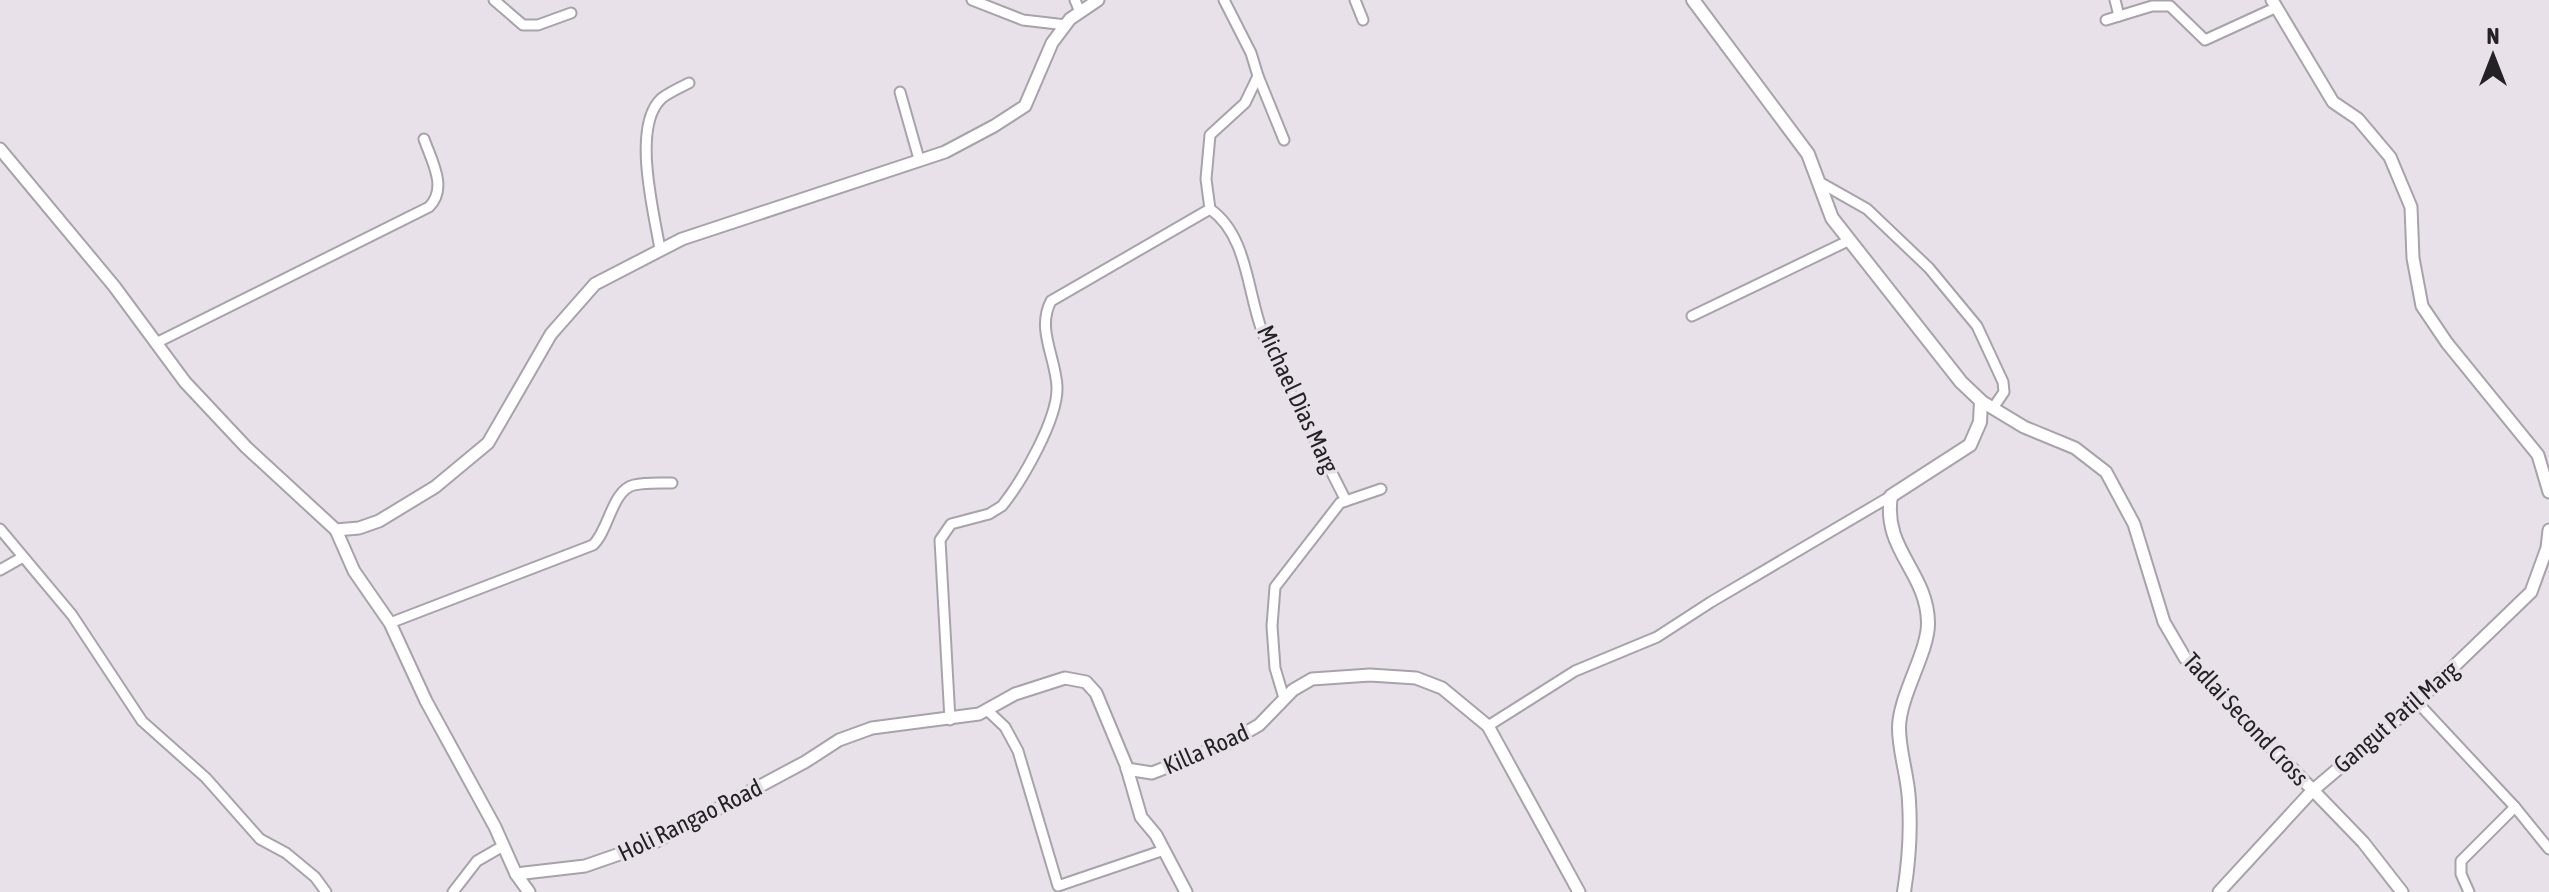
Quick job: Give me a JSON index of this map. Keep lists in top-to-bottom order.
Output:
{
  "streets": {
    "main road": ["Tadlai Second Cross"],
    "street": [
      "Michael Dias Marg",
      "Gangut Patil Marg",
      "Killa Road",
      "Holi Rangao Road"
    ]
  },
  "crossings": [
    ["Gangut Patil Marg", "Tadlai Second Cross"],
    ["Killa Road", "Holi Rangao Road"]
  ],
  "north": "top"
}
